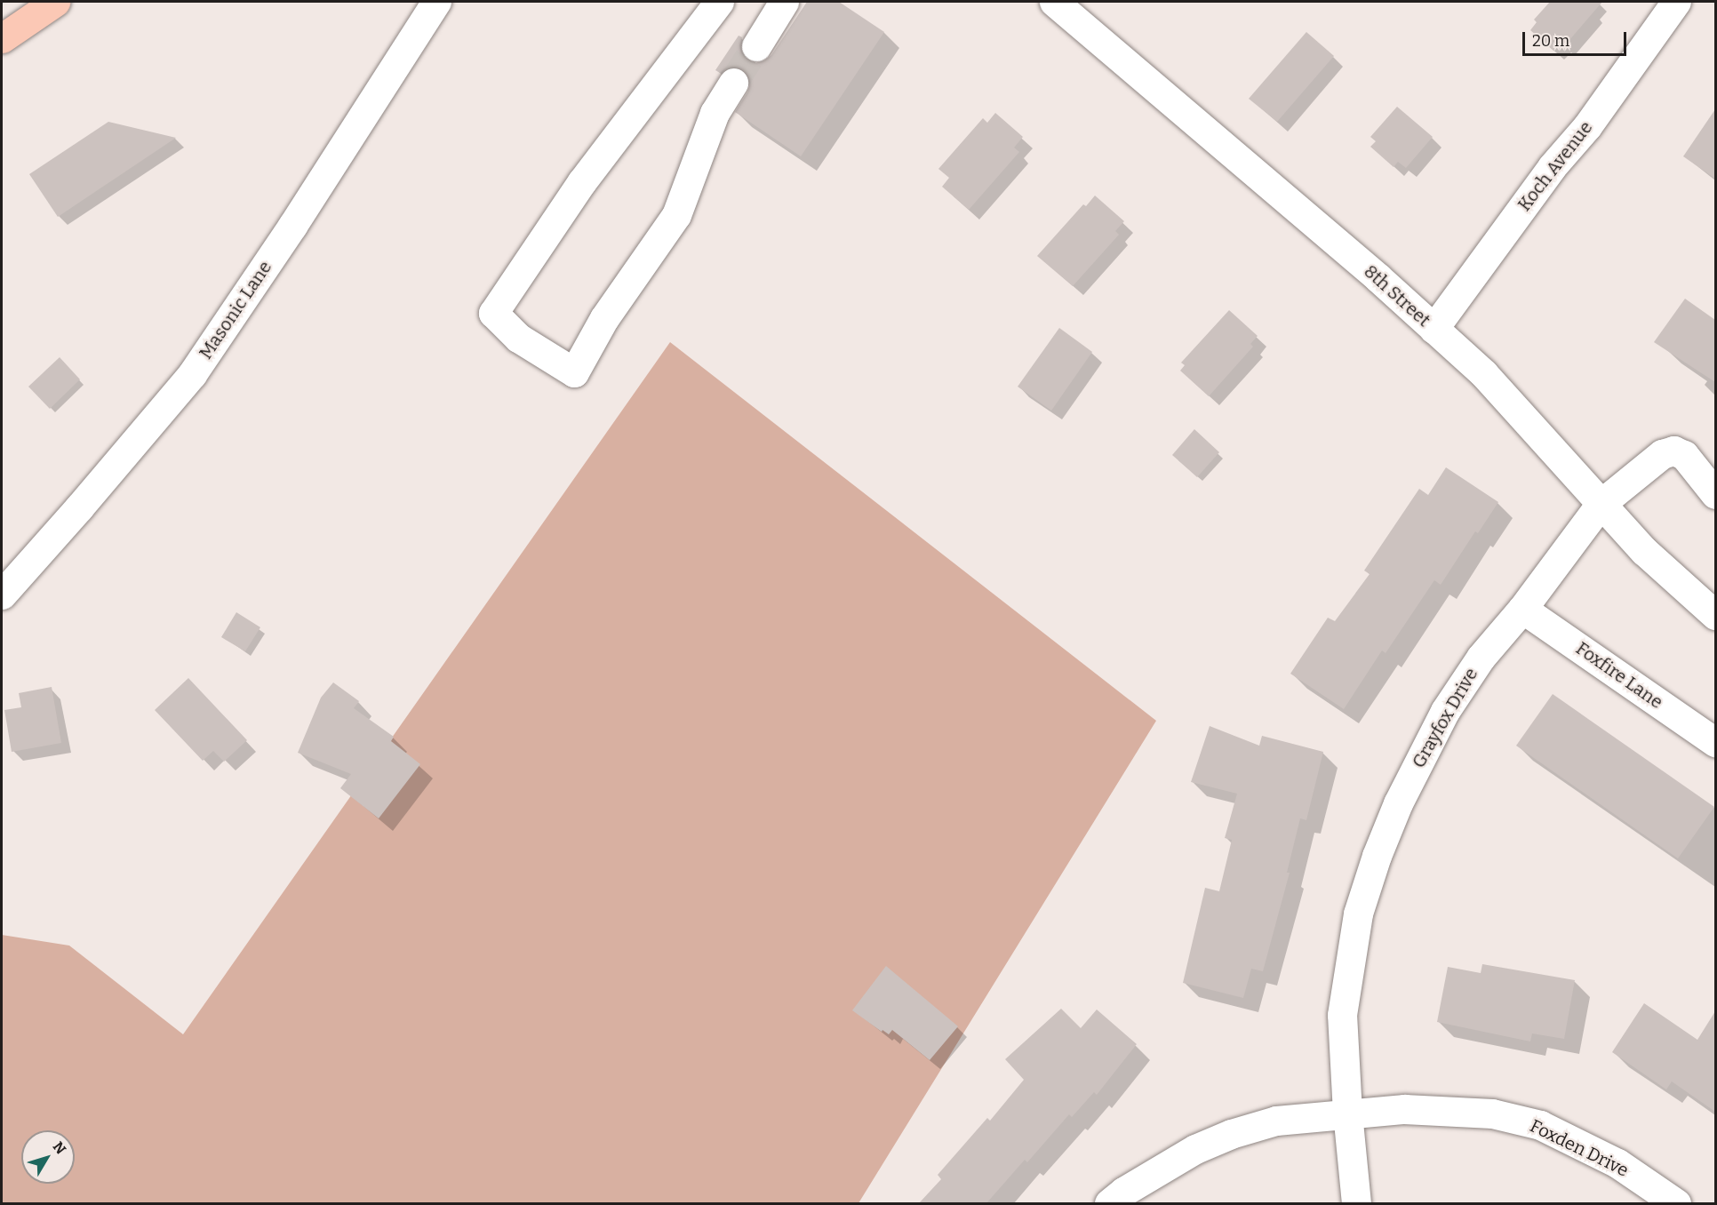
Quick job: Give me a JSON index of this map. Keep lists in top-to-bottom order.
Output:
{
  "streets": {
    "street": [
      "Koch Avenue",
      "8th Street",
      "Masonic Lane",
      "Foxfire Lane",
      "Grayfox Drive",
      "Foxden Drive"
    ]
  },
  "crossings": [
    ["Koch Avenue", "8th Street"],
    ["8th Street", "Grayfox Drive"],
    ["Foxfire Lane", "Grayfox Drive"],
    ["Grayfox Drive", "Foxden Drive"]
  ],
  "scale_bar": "20 m",
  "north": "top right"
}
